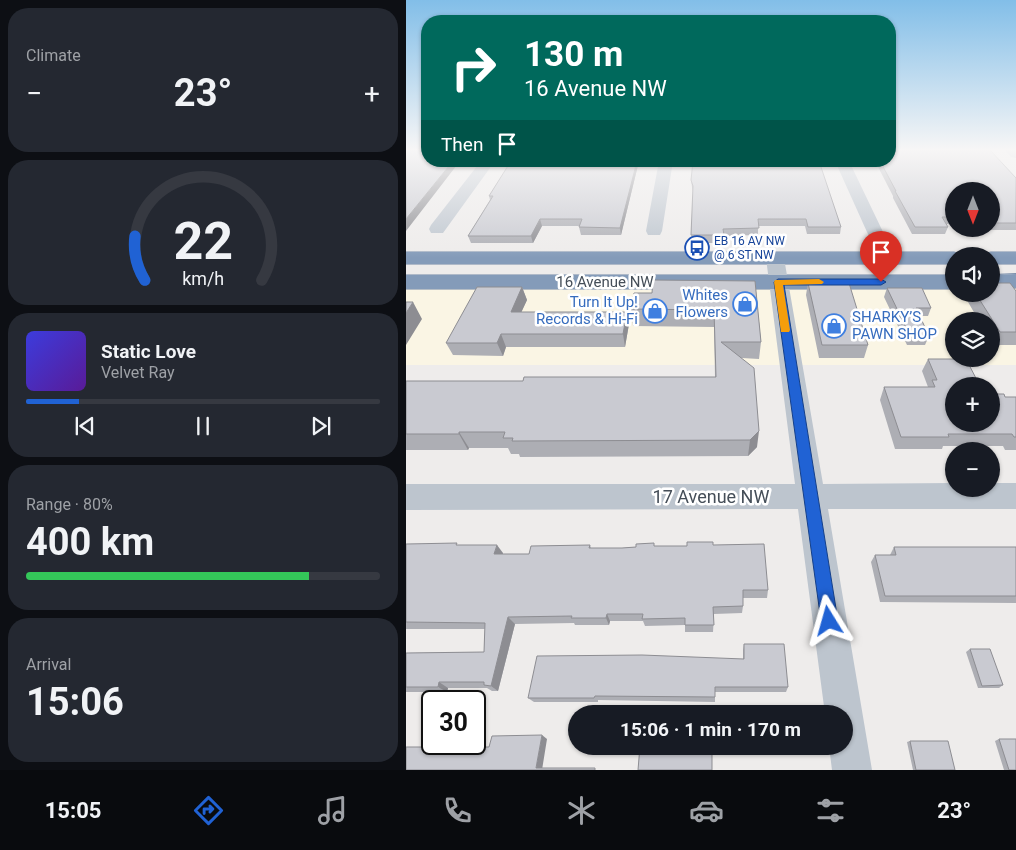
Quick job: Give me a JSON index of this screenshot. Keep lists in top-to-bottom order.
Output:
{
  "streets": {
    "highway": ["16 Avenue NW"],
    "street": ["17 Avenue NW"]
  },
  "places": {
    "bus stop": ["EB 16 AV NW @ 6 ST NW"],
    "shop": ["Whites Flowers", "Turn It Up! Records & Hi-Fi", "SHARKY’S PAWN SHOP"]
  },
  "north": "bottom",
  "page": {
    "tile": [
      "Climate",
      ["Range · 80%", "400 km"],
      ["Arrival", "15:06"]
    ],
    "turn": ["130 m", "16 Avenue NW"],
    "heat": ["−", "23°", "+"],
    "then": "Then",
    "map_buttons": ["+", "−"],
    "song": ["Static Love", "Velvet Ray"],
    "limit": "30",
    "trip": "15:06 · 1 min · 170 m",
    "tabs": ["15:05", "23°"],
    "gauge": ["22", "km/h"]
  }
}
